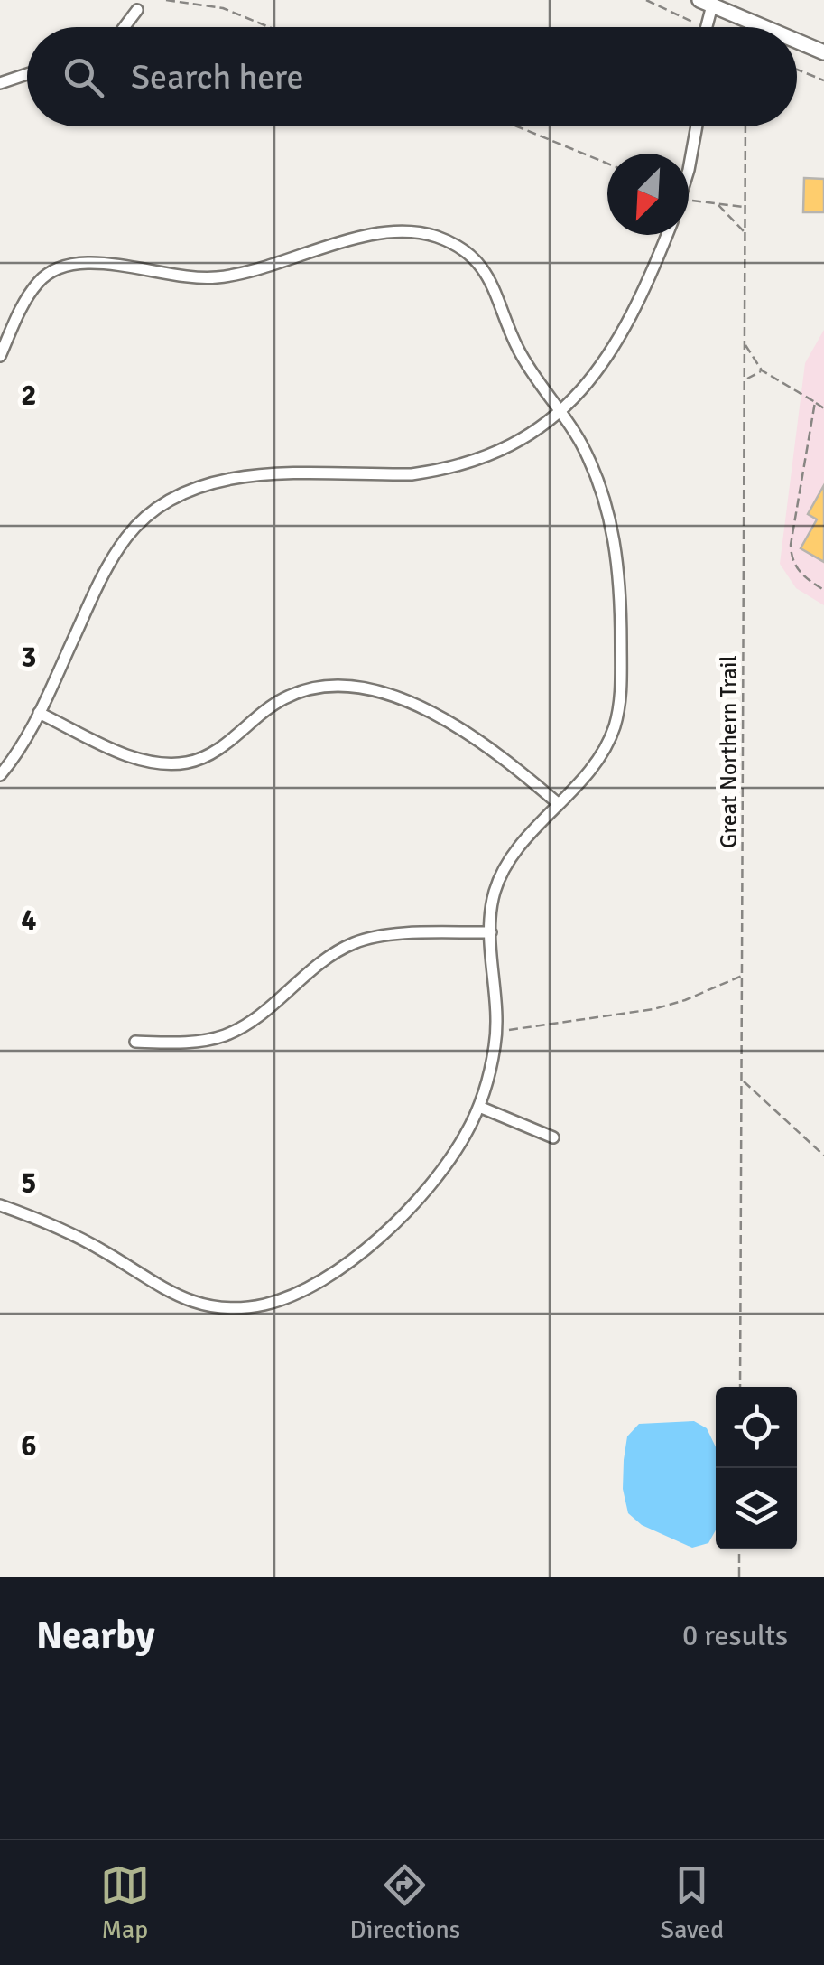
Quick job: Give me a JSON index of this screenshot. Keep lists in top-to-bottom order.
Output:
{
  "streets": {
    "path": ["Great Northern Trail"]
  },
  "north": "bottom left",
  "page": {
    "search": "Search here",
    "heading": ["Nearby", "0 results"],
    "nav": ["Map", "Directions", "Saved"]
  },
  "grid": {
    "rows": [
      "2",
      "3",
      "4",
      "5",
      "6"
    ]
  }
}
